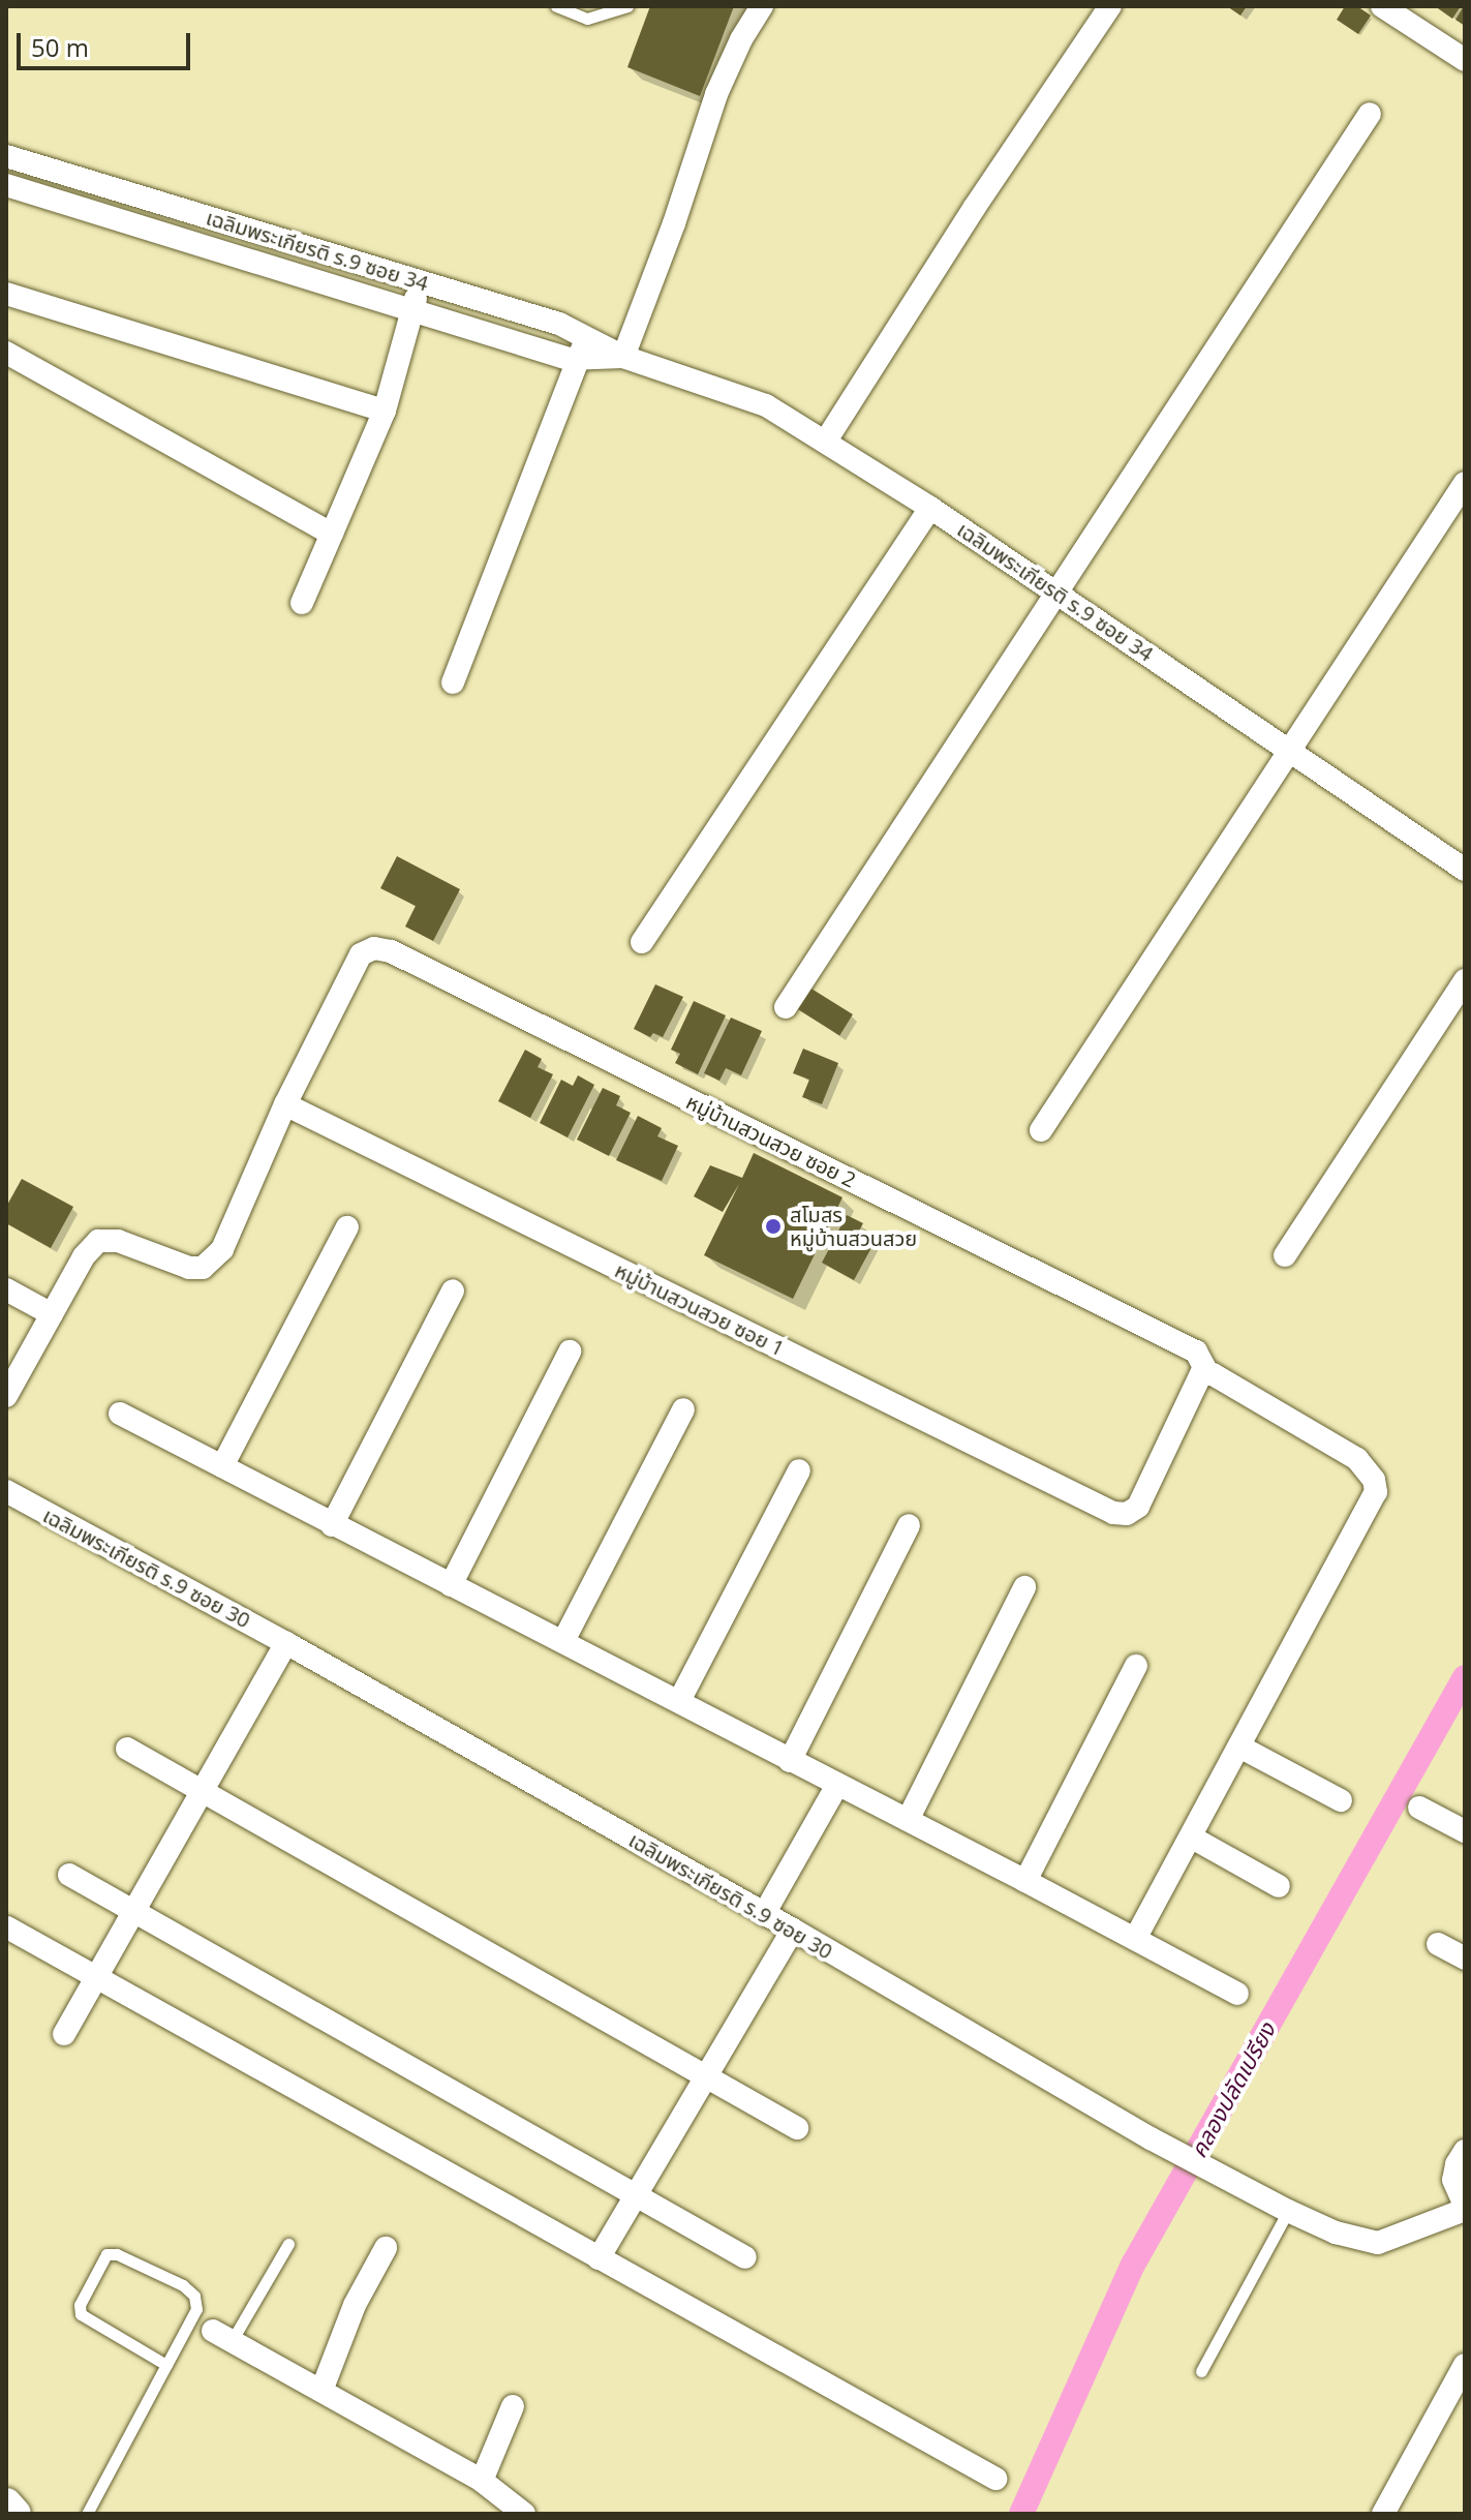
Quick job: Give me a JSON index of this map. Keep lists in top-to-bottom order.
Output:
{
  "streets": {
    "street": [
      "เฉลิมพระเกียรติ ร.9 ซอย 34",
      "หมู่บ้านสวนสวย ซอย 2",
      "หมู่บ้านสวนสวย ซอย 1",
      "เฉลิมพระเกียรติ ร.9 ซอย 30"
    ]
  },
  "crossings": [
    ["หมู่บ้านสวนสวย ซอย 2", "หมู่บ้านสวนสวย ซอย 1"]
  ],
  "water": ["คลองปลัดเปรียง"],
  "places": ["สโมสร หมู่บ้านสวนสวย"],
  "scale_bar": "50 m"
}
